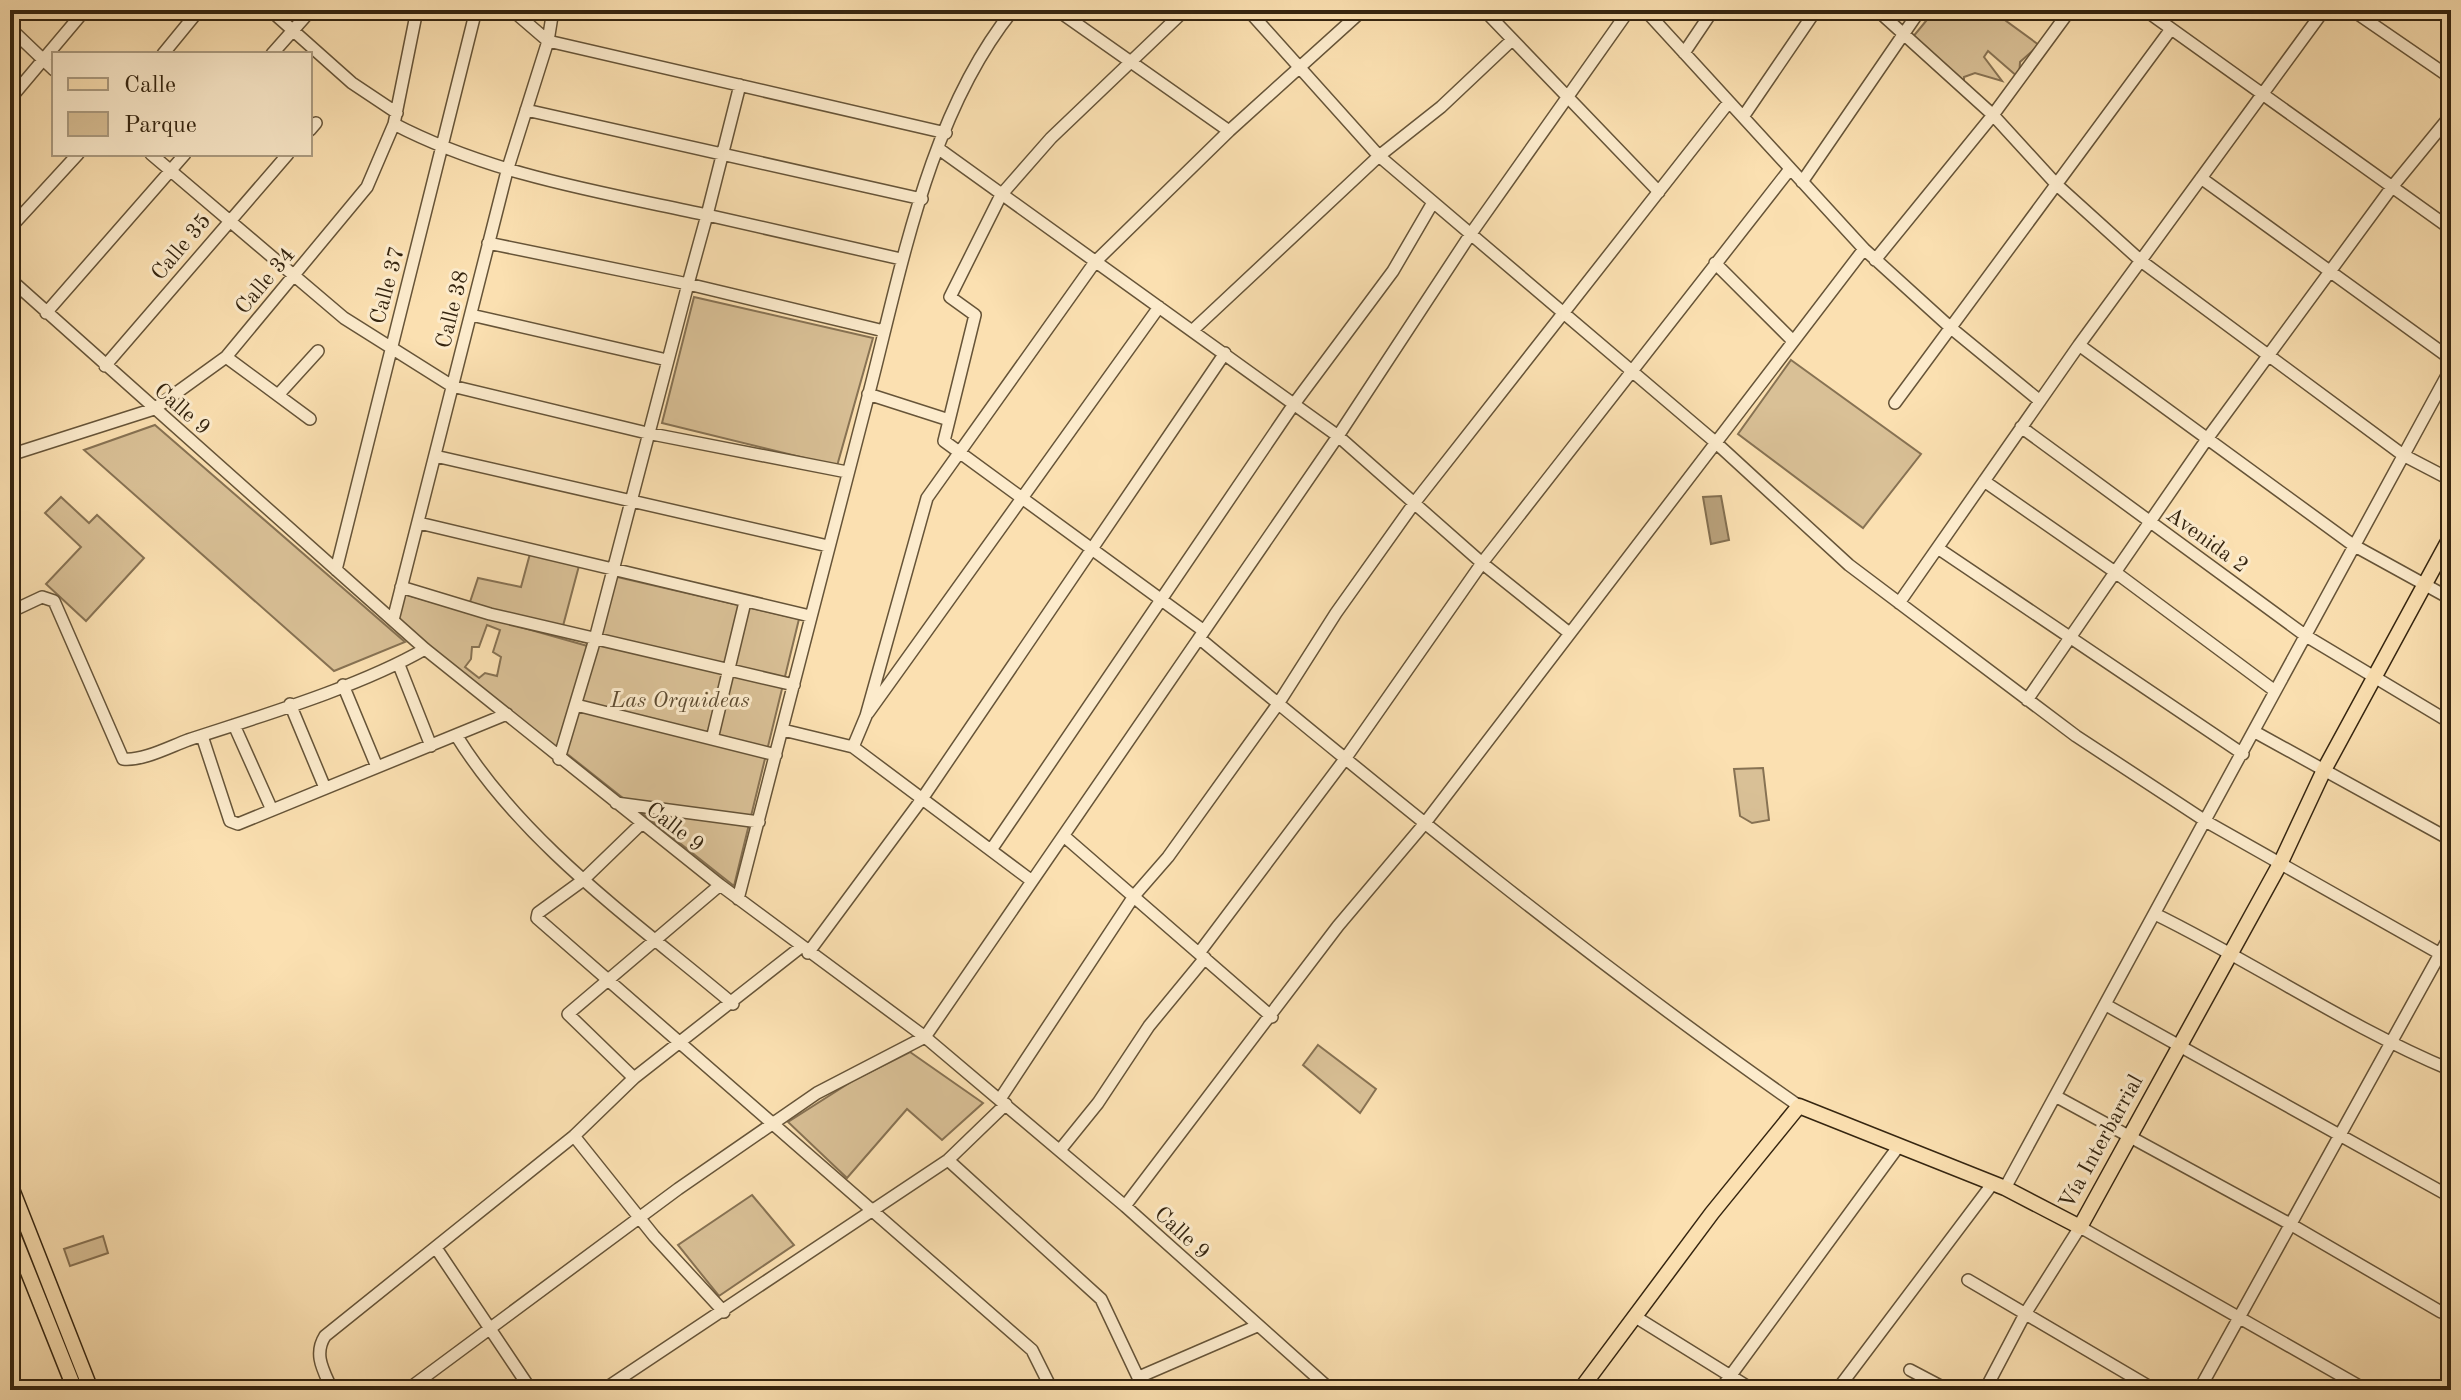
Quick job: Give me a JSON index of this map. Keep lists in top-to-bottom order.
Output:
{
  "streets": {
    "main road": ["Vía Interbarrial"],
    "street": [
      "Calle 35",
      "Calle 34",
      "Calle 37",
      "Calle 38",
      "Calle 9",
      "Avenida 2"
    ]
  },
  "crossings": [
    ["Calle 35", "Calle 9"],
    ["Calle 34", "Calle 9"],
    ["Calle 37", "Calle 9"],
    ["Calle 38", "Calle 9"],
    ["Avenida 2", "Vía Interbarrial"]
  ],
  "parks": ["Las Orquideas"],
  "legend": ["Calle", "Parque"]
}
